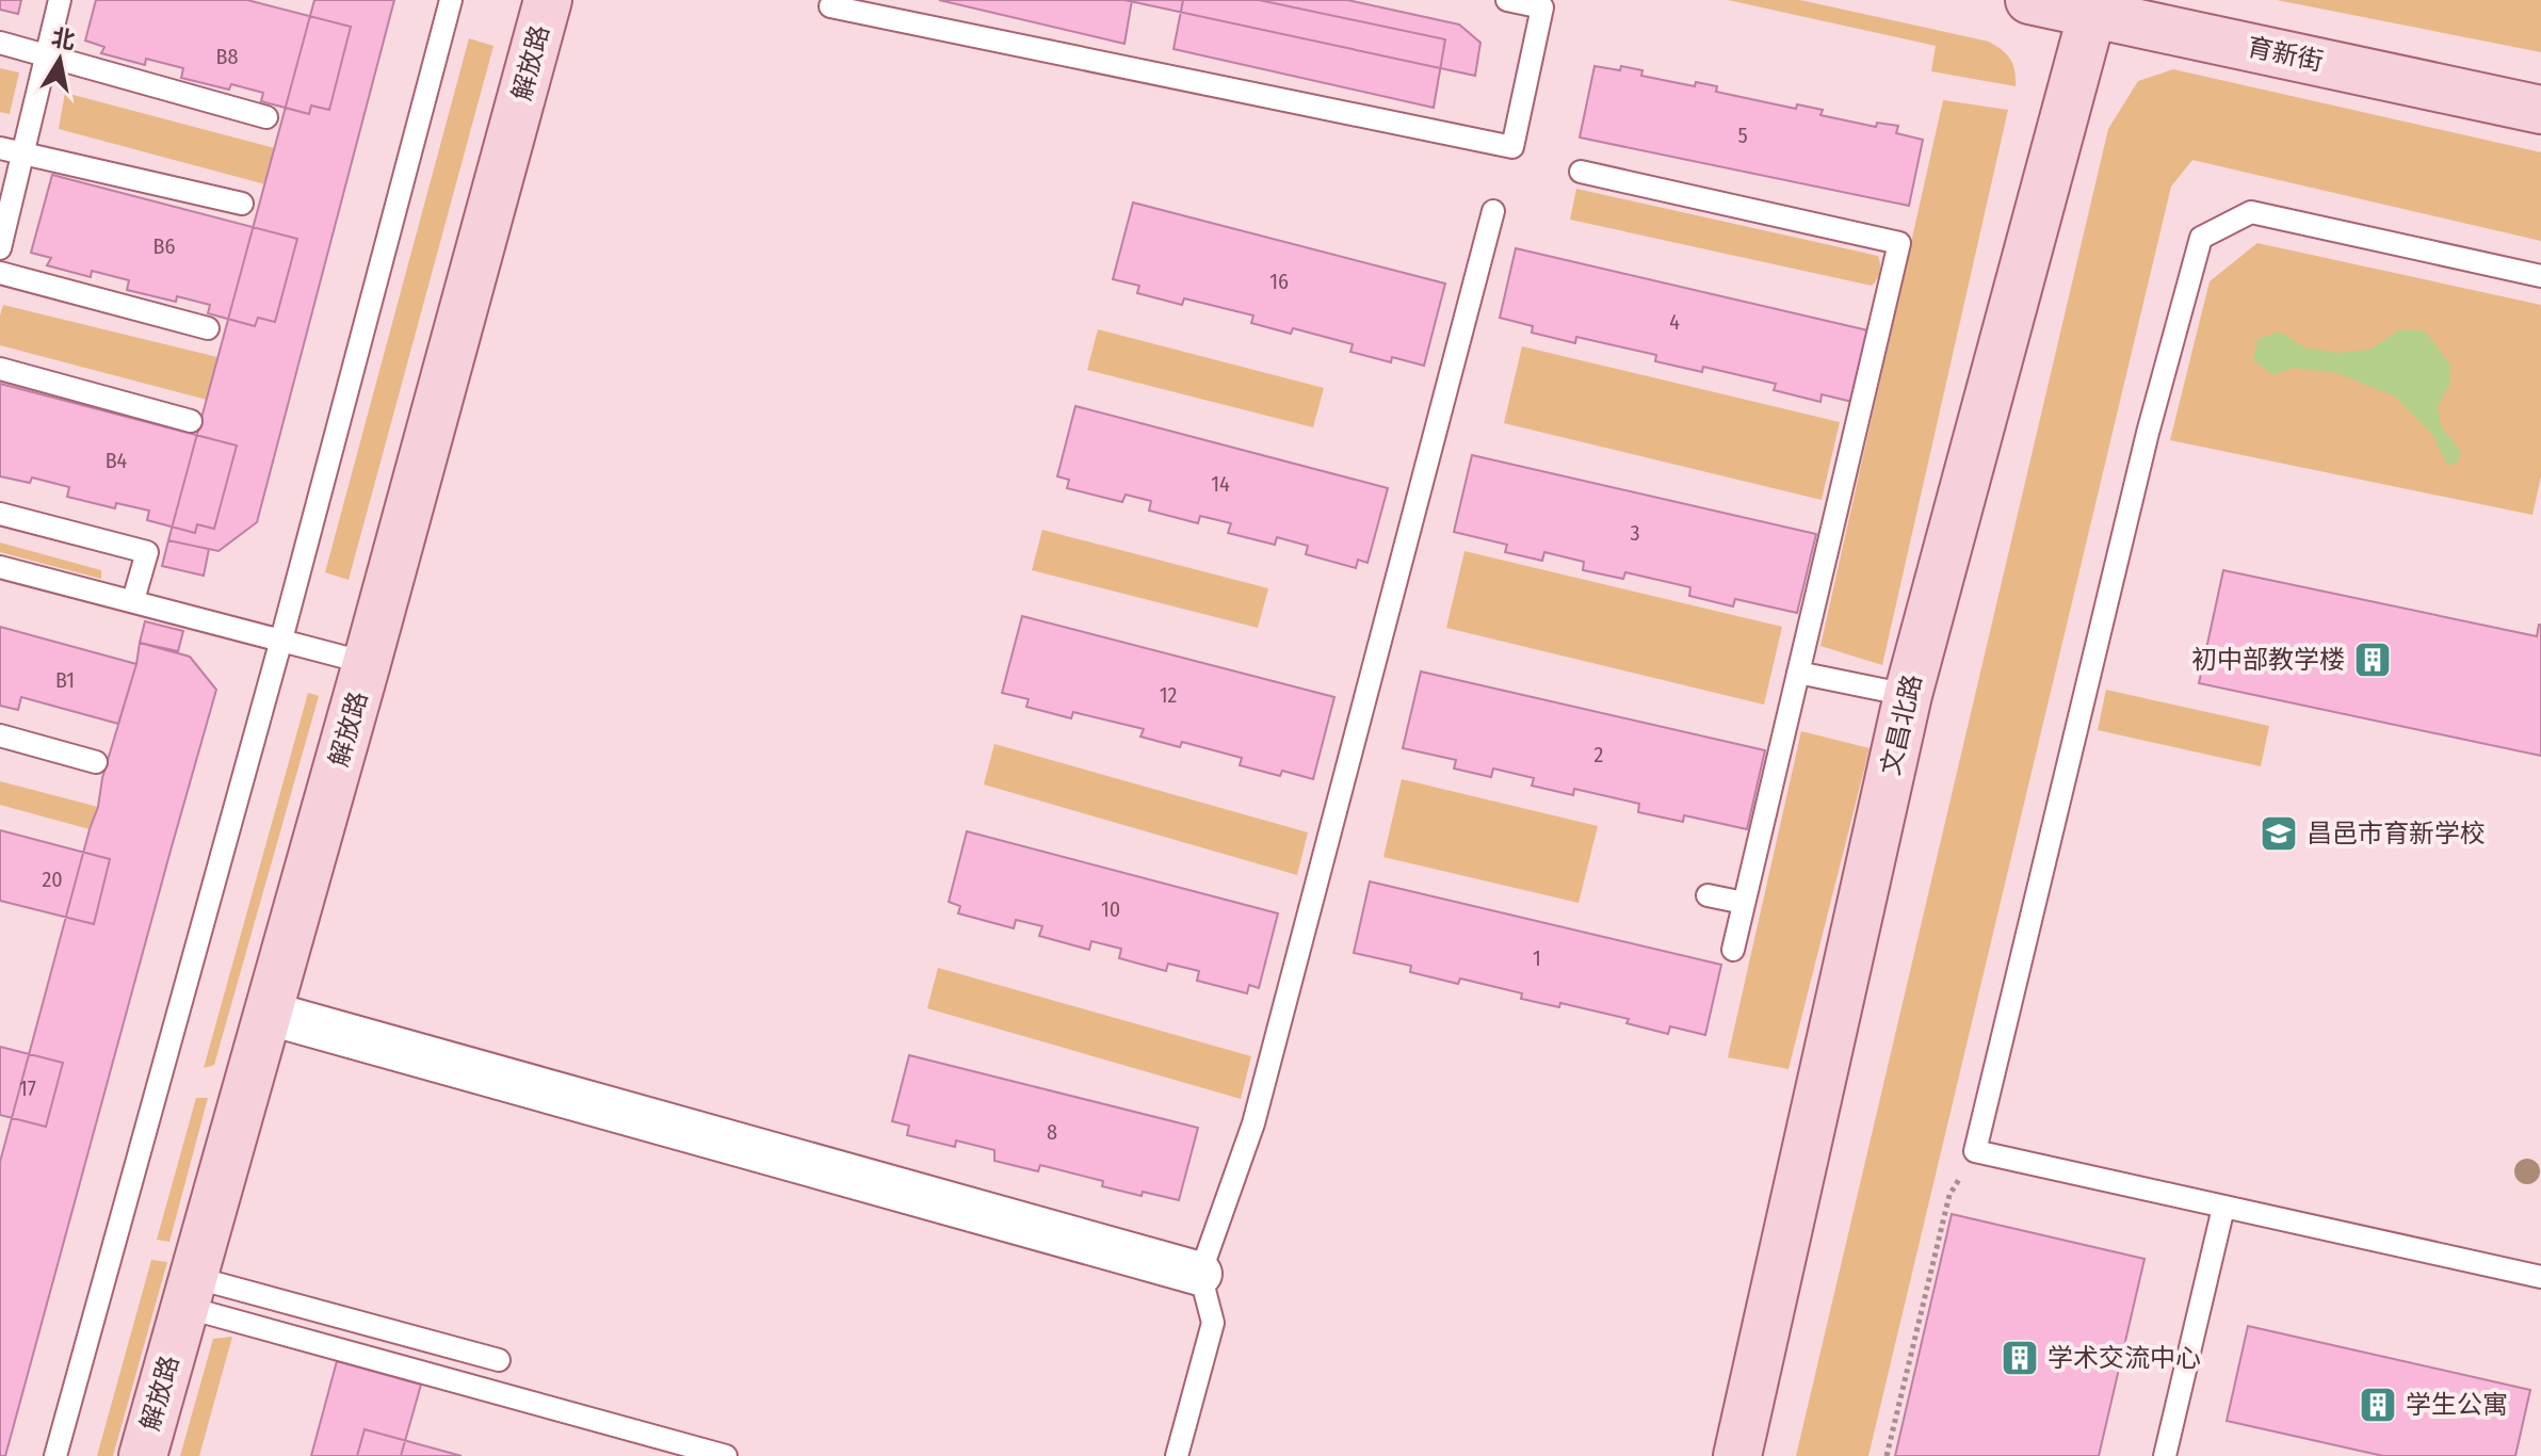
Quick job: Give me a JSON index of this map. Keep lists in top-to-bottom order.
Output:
{
  "streets": {
    "street": ["育新街", "解放路", "文昌北路"]
  },
  "crossings": [
    ["育新街", "文昌北路"]
  ],
  "places": {
    "building": ["初中部教学楼", "学术交流中心", "学生公寓"],
    "school or university": ["昌邑市育新学校"]
  },
  "house_numbers": [
    "B8",
    "5",
    "B6",
    "16",
    "4",
    "B4",
    "14",
    "3",
    "B1",
    "12",
    "2",
    "20",
    "10",
    "1",
    "17",
    "8"
  ],
  "north": "top"
}
